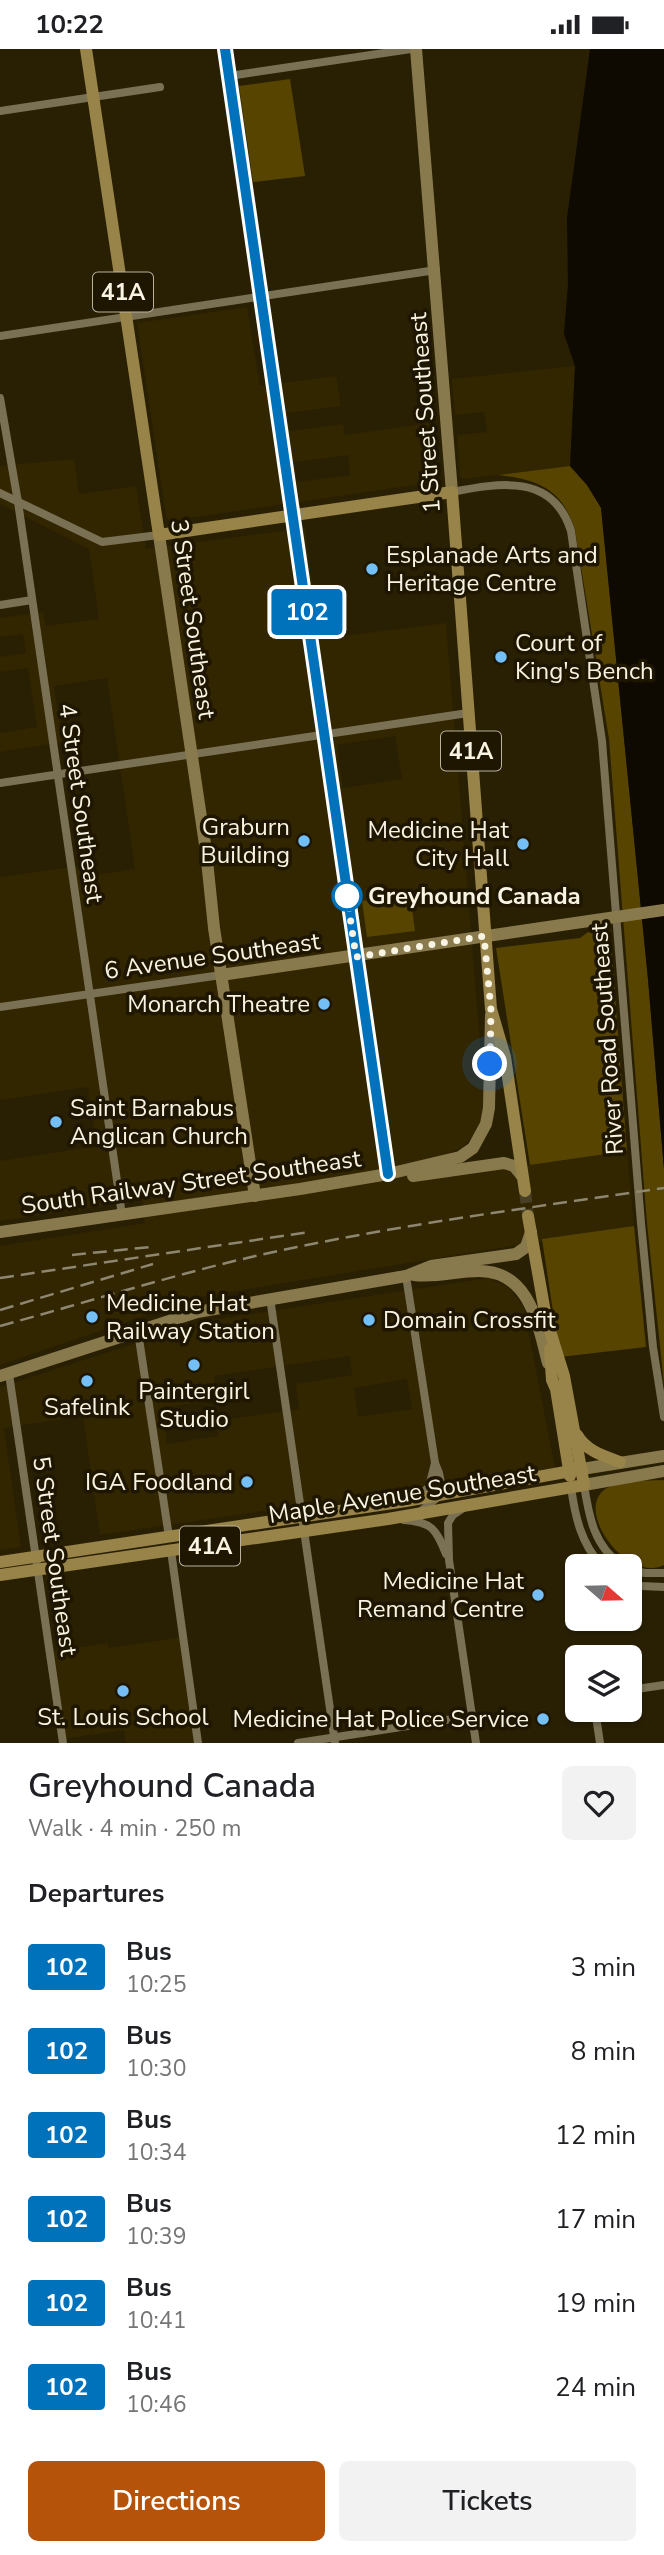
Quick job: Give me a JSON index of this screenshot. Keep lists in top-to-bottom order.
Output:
{
  "streets": {
    "main road": [
      "41A",
      "1 Street Southeast",
      "3 Street Southeast",
      "Maple Avenue Southeast"
    ],
    "street": [
      "4 Street Southeast",
      "6 Avenue Southeast",
      "River Road Southeast",
      "South Railway Street Southeast",
      "5 Street Southeast"
    ]
  },
  "crossings": [
    ["1 Street Southeast", "6 Avenue Southeast"],
    ["1 Street Southeast", "River Road Southeast"],
    ["1 Street Southeast", "South Railway Street Southeast"],
    ["3 Street Southeast", "6 Avenue Southeast"],
    ["3 Street Southeast", "South Railway Street Southeast"],
    ["4 Street Southeast", "6 Avenue Southeast"],
    ["4 Street Southeast", "South Railway Street Southeast"],
    ["Maple Avenue Southeast", "5 Street Southeast"]
  ],
  "places": [
    "Esplanade Arts and Heritage Centre",
    "Court of King's Bench",
    "Graburn Building",
    "Medicine Hat City Hall",
    "Greyhound Canada",
    "Monarch Theatre",
    "Saint Barnabus Anglican Church",
    "Medicine Hat Railway Station",
    "Domain Crossfit",
    "Paintergirl Studio",
    "Safelink",
    "IGA Foodland",
    "Medicine Hat Remand Centre",
    "St. Louis School",
    "Medicine Hat Police Service"
  ],
  "lines": ["bus line 102"],
  "north": "right",
  "page": {
    "status": "10:22",
    "on_map": "102",
    "heading": [
      ["Greyhound Canada", "Walk · 4 min · 250 m"],
      "Departures"
    ],
    "list": [
      {
        "mark": "102",
        "name": "Bus",
        "note": "10:25",
        "value": "3 min"
      },
      {
        "mark": "102",
        "name": "Bus",
        "note": "10:30",
        "value": "8 min"
      },
      {
        "mark": "102",
        "name": "Bus",
        "note": "10:34",
        "value": "12 min"
      },
      {
        "mark": "102",
        "name": "Bus",
        "note": "10:39",
        "value": "17 min"
      },
      {
        "mark": "102",
        "name": "Bus",
        "note": "10:41",
        "value": "19 min"
      },
      {
        "mark": "102",
        "name": "Bus",
        "note": "10:46",
        "value": "24 min"
      }
    ],
    "buttons": ["Directions", "Tickets"]
  }
}
